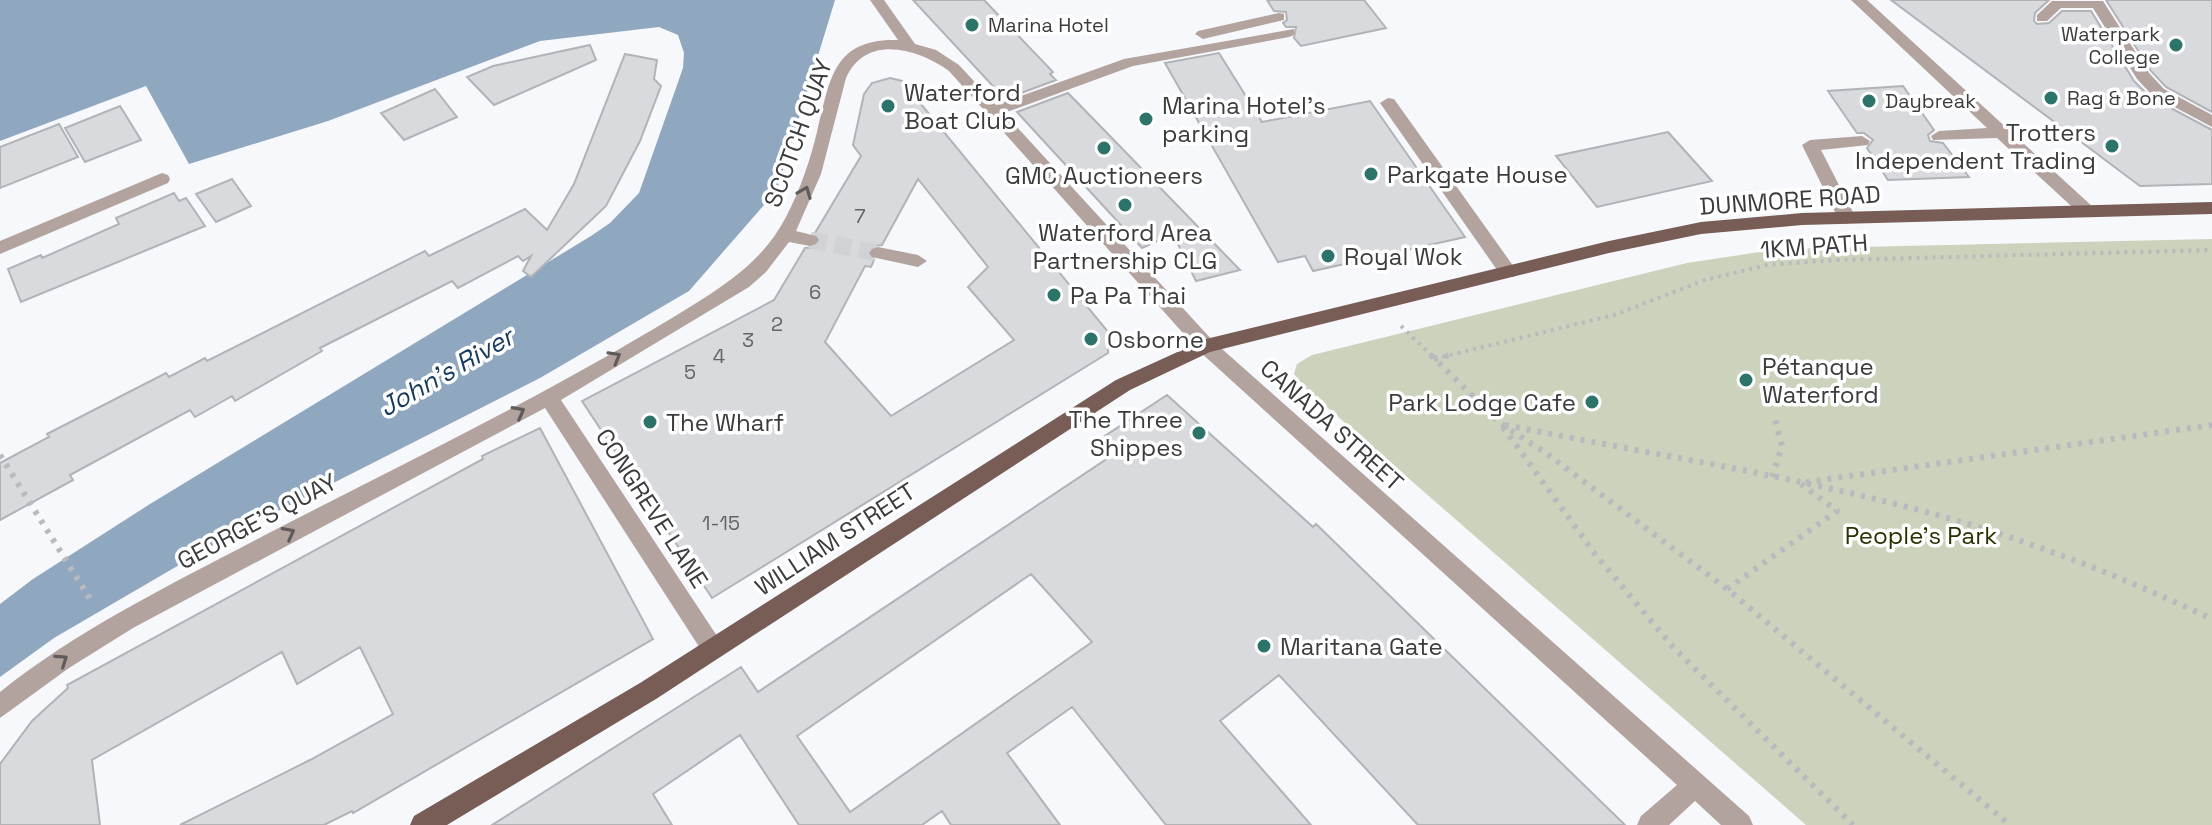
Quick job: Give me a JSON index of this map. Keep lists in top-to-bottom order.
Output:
{
  "streets": {
    "main road": ["DUNMORE ROAD", "WILLIAM STREET"],
    "street": [
      "SCOTCH QUAY",
      "CANADA STREET",
      "CONGREVE LANE",
      "GEORGE'S QUAY"
    ],
    "path": ["1KM PATH"]
  },
  "crossings": [
    ["SCOTCH QUAY", "CANADA STREET"],
    ["SCOTCH QUAY", "CONGREVE LANE"],
    ["SCOTCH QUAY", "GEORGE'S QUAY"],
    ["DUNMORE ROAD", "WILLIAM STREET"],
    ["CANADA STREET", "WILLIAM STREET"],
    ["CONGREVE LANE", "GEORGE'S QUAY"],
    ["CONGREVE LANE", "WILLIAM STREET"]
  ],
  "one_way": ["SCOTCH QUAY", "GEORGE'S QUAY"],
  "water": ["John's River"],
  "parks": ["People's Park"],
  "places": [
    "Marina Hotel",
    "Waterpark College",
    "Rag & Bone",
    "Daybreak",
    "Waterford Boat Club",
    "Marina Hotel's parking",
    "Trotters Independent Trading",
    "GMC Auctioneers",
    "Parkgate House",
    "Waterford Area Partnership CLG",
    "Royal Wok",
    "Pa Pa Thai",
    "Osborne",
    "Pétanque Waterford",
    "Park Lodge Cafe",
    "The Wharf",
    "The Three Shippes",
    "Maritana Gate"
  ],
  "house_numbers": [
    "7",
    "6",
    "2",
    "3",
    "4",
    "5",
    "1-15"
  ]
}
